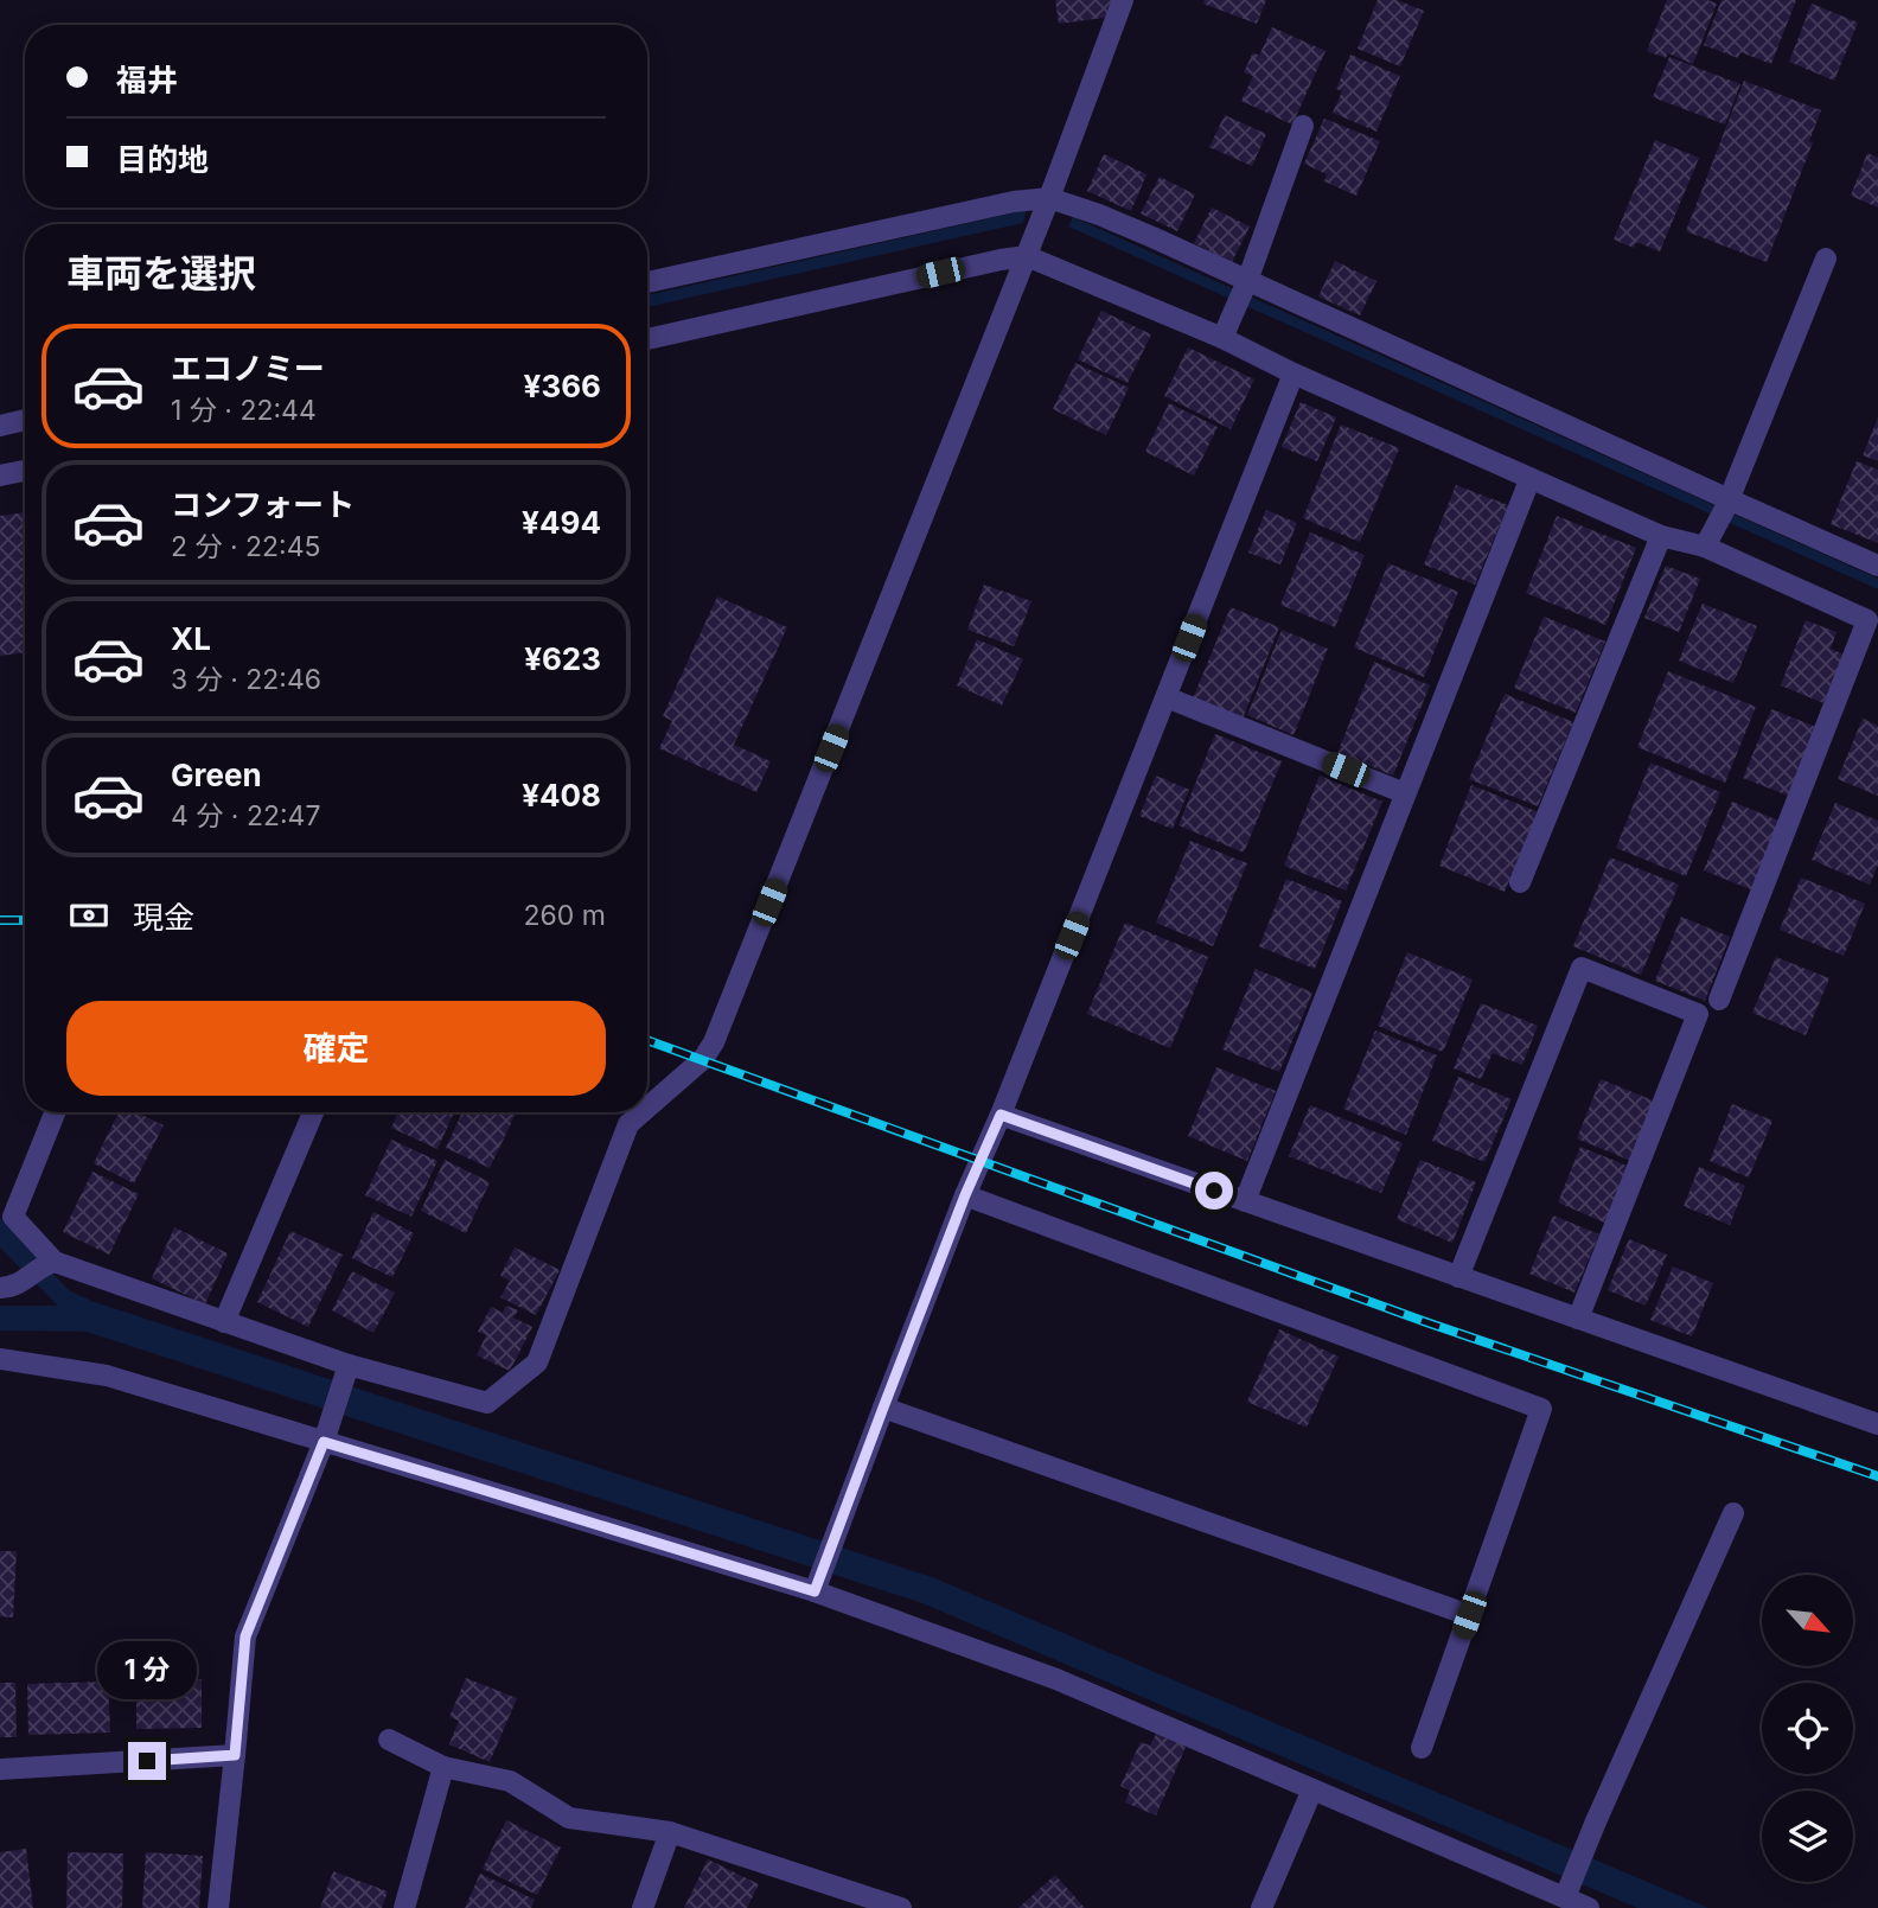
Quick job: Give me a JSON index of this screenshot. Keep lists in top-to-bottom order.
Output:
{
  "north": "bottom right",
  "page": {
    "banner": ["福井", "目的地"],
    "heading": "車両を選択",
    "list": [
      {
        "name": "エコノミー",
        "note": "1 分 · 22:44",
        "value": "¥366"
      },
      {
        "name": "コンフォート",
        "note": "2 分 · 22:45",
        "value": "¥494"
      },
      {
        "name": "XL",
        "note": "3 分 · 22:46",
        "value": "¥623"
      },
      {
        "name": "Green",
        "note": "4 分 · 22:47",
        "value": "¥408"
      }
    ],
    "pay": ["現金", "260 m"],
    "buttons": "確定",
    "bubble": "1 分"
  }
}
